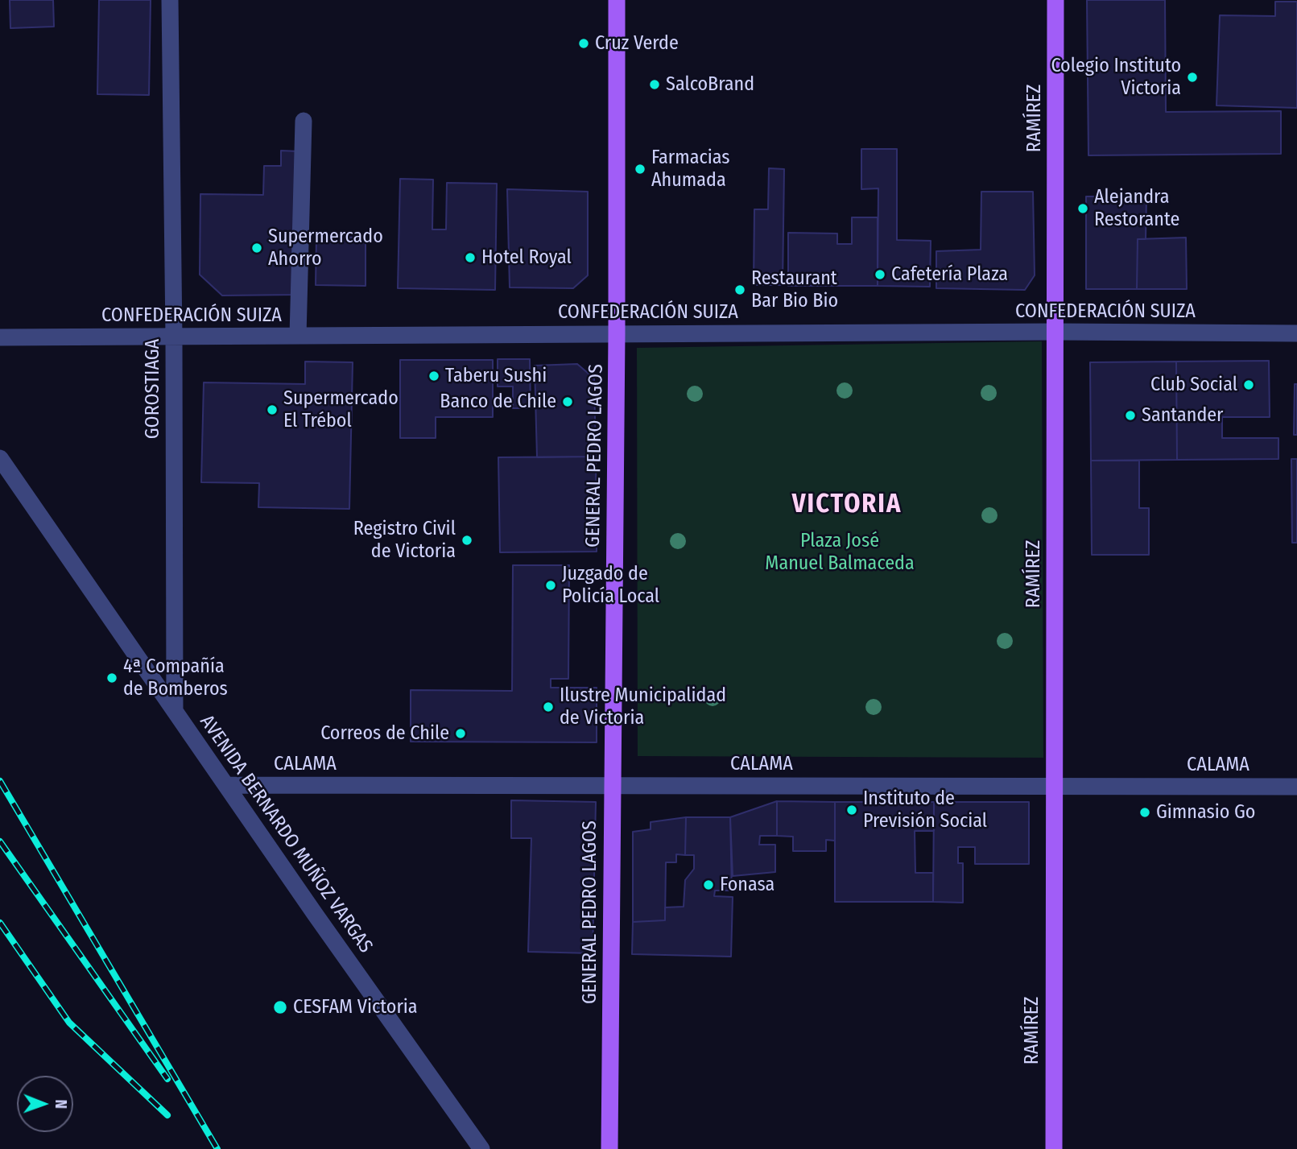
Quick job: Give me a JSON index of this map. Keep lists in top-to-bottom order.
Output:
{
  "streets": {
    "main road": ["RAMÍREZ", "GENERAL PEDRO LAGOS"],
    "street": [
      "CONFEDERACIÓN SUIZA",
      "GOROSTIAGA",
      "CALAMA",
      "AVENIDA BERNARDO MUÑOZ VARGAS"
    ]
  },
  "crossings": [
    ["RAMÍREZ", "CONFEDERACIÓN SUIZA"],
    ["RAMÍREZ", "CALAMA"],
    ["CONFEDERACIÓN SUIZA", "GOROSTIAGA"],
    ["CONFEDERACIÓN SUIZA", "GENERAL PEDRO LAGOS"],
    ["GOROSTIAGA", "AVENIDA BERNARDO MUÑOZ VARGAS"],
    ["GENERAL PEDRO LAGOS", "CALAMA"],
    ["CALAMA", "AVENIDA BERNARDO MUÑOZ VARGAS"]
  ],
  "districts": ["VICTORIA"],
  "parks": ["Plaza José Manuel Balmaceda"],
  "places": [
    "Cruz Verde",
    "Colegio Instituto Victoria",
    "SalcoBrand",
    "Farmacias Ahumada",
    "Alejandra Restorante",
    "Supermercado Ahorro",
    "Hotel Royal",
    "Cafetería Plaza",
    "Restaurant Bar Bio Bio",
    "Taberu Sushi",
    "Club Social",
    "Banco de Chile",
    "Supermercado El Trébol",
    "Santander",
    "Registro Civil de Victoria",
    "Juzgado de Policía Local",
    "4ª Compañía de Bomberos",
    "Ilustre Municipalidad de Victoria",
    "Correos de Chile",
    "Instituto de Previsión Social",
    "Gimnasio Go",
    "Fonasa",
    "CESFAM Victoria"
  ],
  "north": "right"
}
